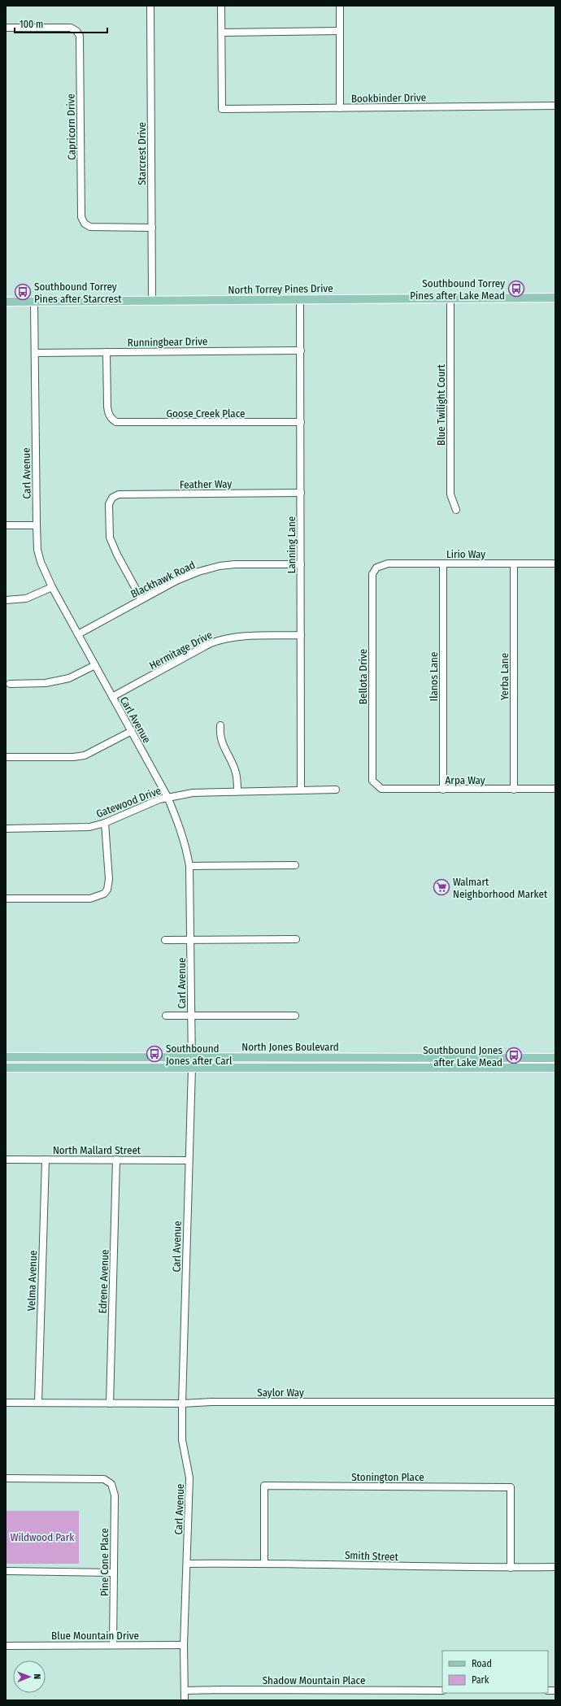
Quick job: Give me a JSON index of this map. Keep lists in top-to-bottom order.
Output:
{
  "streets": {
    "main road": ["North Torrey Pines Drive", "North Jones Boulevard"],
    "street": [
      "Bookbinder Drive",
      "Capricorn Drive",
      "Starcrest Drive",
      "Runningbear Drive",
      "Blue Twilight Court",
      "Goose Creek Place",
      "Carl Avenue",
      "Feather Way",
      "Lanning Lane",
      "Lirio Way",
      "Blackhawk Road",
      "Hermitage Drive",
      "Bellota Drive",
      "Ilanos Lane",
      "Yerba Lane",
      "Arpa Way",
      "Gatewood Drive",
      "North Mallard Street",
      "Velma Avenue",
      "Edrene Avenue",
      "Saylor Way",
      "Stonington Place",
      "Smith Street",
      "Pine Cone Place",
      "Blue Mountain Drive",
      "Shadow Mountain Place"
    ]
  },
  "crossings": [
    ["Capricorn Drive", "Starcrest Drive"],
    ["Starcrest Drive", "North Torrey Pines Drive"],
    ["North Torrey Pines Drive", "Blue Twilight Court"],
    ["North Torrey Pines Drive", "Carl Avenue"],
    ["North Torrey Pines Drive", "Lanning Lane"],
    ["Runningbear Drive", "Goose Creek Place"],
    ["Runningbear Drive", "Carl Avenue"],
    ["Runningbear Drive", "Lanning Lane"],
    ["Goose Creek Place", "Lanning Lane"],
    ["Carl Avenue", "Blackhawk Road"],
    ["Carl Avenue", "Hermitage Drive"],
    ["Carl Avenue", "Gatewood Drive"],
    ["Carl Avenue", "North Jones Boulevard"],
    ["Carl Avenue", "North Mallard Street"],
    ["Carl Avenue", "Saylor Way"],
    ["Carl Avenue", "Smith Street"],
    ["Carl Avenue", "Blue Mountain Drive"],
    ["Carl Avenue", "Shadow Mountain Place"],
    ["Feather Way", "Lanning Lane"],
    ["Feather Way", "Blackhawk Road"],
    ["Lanning Lane", "Blackhawk Road"],
    ["Lanning Lane", "Hermitage Drive"],
    ["Lanning Lane", "Gatewood Drive"],
    ["Lirio Way", "Bellota Drive"],
    ["Lirio Way", "Ilanos Lane"],
    ["Lirio Way", "Yerba Lane"],
    ["Bellota Drive", "Arpa Way"],
    ["Ilanos Lane", "Arpa Way"],
    ["Yerba Lane", "Arpa Way"],
    ["North Mallard Street", "Velma Avenue"],
    ["North Mallard Street", "Edrene Avenue"],
    ["Velma Avenue", "Saylor Way"],
    ["Edrene Avenue", "Saylor Way"],
    ["Stonington Place", "Smith Street"],
    ["Pine Cone Place", "Blue Mountain Drive"]
  ],
  "parks": ["Wildwood Park"],
  "places": {
    "bus stop": [
      "Southbound Torrey Pines after Lake Mead",
      "Southbound Torrey Pines after Starcrest",
      "Southbound Jones after Carl",
      "Southbound Jones after Lake Mead"
    ],
    "supermarket": ["Walmart Neighborhood Market"]
  },
  "legend": ["Road", "Park"],
  "scale_bar": "100 m",
  "north": "right"
}
